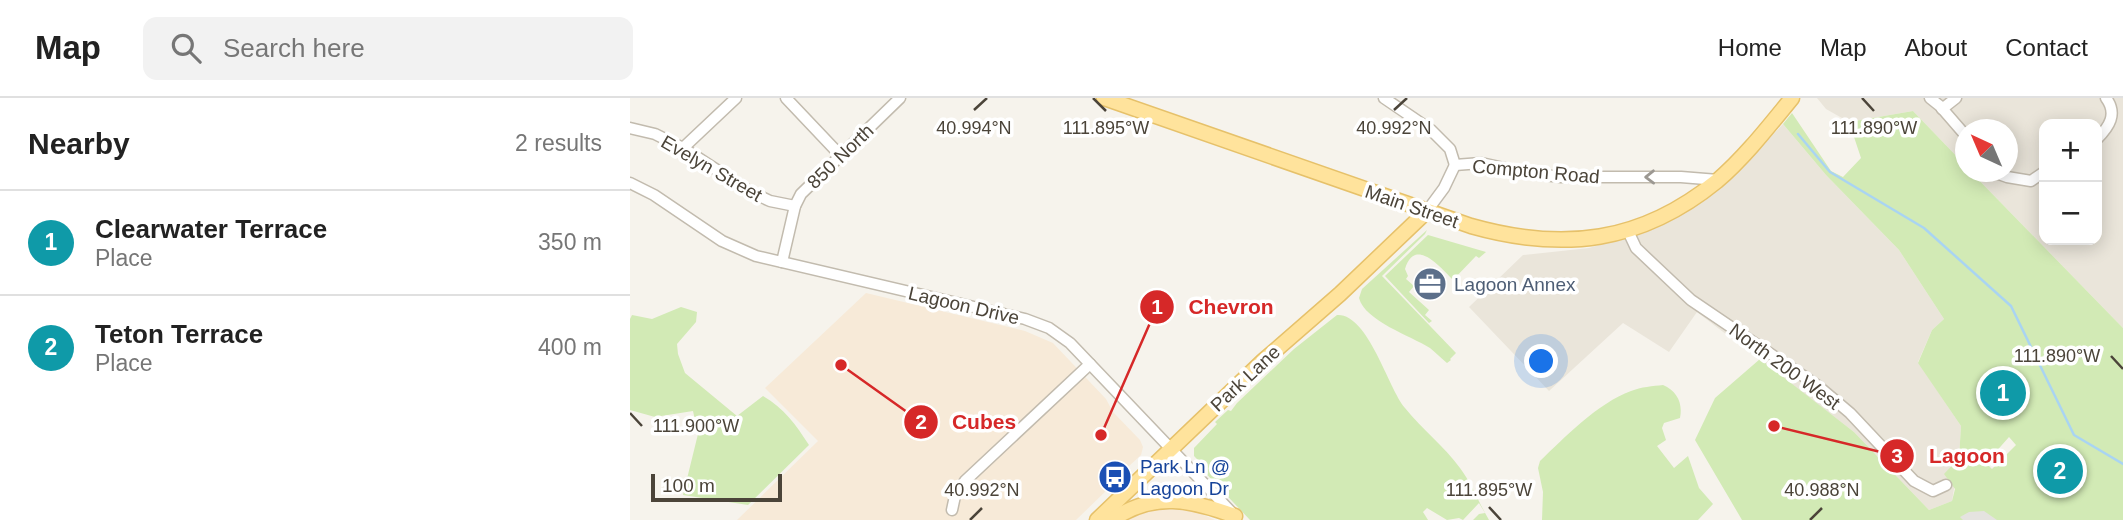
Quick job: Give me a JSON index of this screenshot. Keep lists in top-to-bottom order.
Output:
{
  "streets": {
    "main road": ["Main Street", "Park Lane"],
    "street": [
      "850 North",
      "Evelyn Street",
      "Compton Road",
      "Lagoon Drive",
      "North 200 West"
    ]
  },
  "crossings": [
    ["850 North", "Evelyn Street"],
    ["850 North", "Lagoon Drive"],
    ["Compton Road", "Main Street"],
    ["Main Street", "North 200 West"],
    ["Main Street", "Park Lane"],
    ["Lagoon Drive", "Park Lane"]
  ],
  "one_way": ["Compton Road"],
  "places": {
    "office": ["Lagoon Annex"],
    "other": ["Cubes", "Lagoon", "Chevron"],
    "bus stop": ["Park Ln @ Lagoon Dr"]
  },
  "scale_bar": "100 m",
  "north": "top left",
  "page": {
    "header": "Map",
    "search": "Search here",
    "nav": [
      "Home",
      "Map",
      "About",
      "Contact"
    ],
    "heading": ["Nearby", "2 results"],
    "map_buttons": ["+", "−"],
    "list": [
      {
        "mark": "1",
        "name": "Clearwater Terrace",
        "note": "Place",
        "value": "350 m"
      },
      {
        "mark": "2",
        "name": "Teton Terrace",
        "note": "Place",
        "value": "400 m"
      }
    ],
    "pins": ["1", "2"],
    "scale": "100 m"
  },
  "coordinates": [
    "40.994°N",
    "40.992°N",
    "111.895°W",
    "111.890°W",
    "111.900°W",
    "40.988°N"
  ]
}
